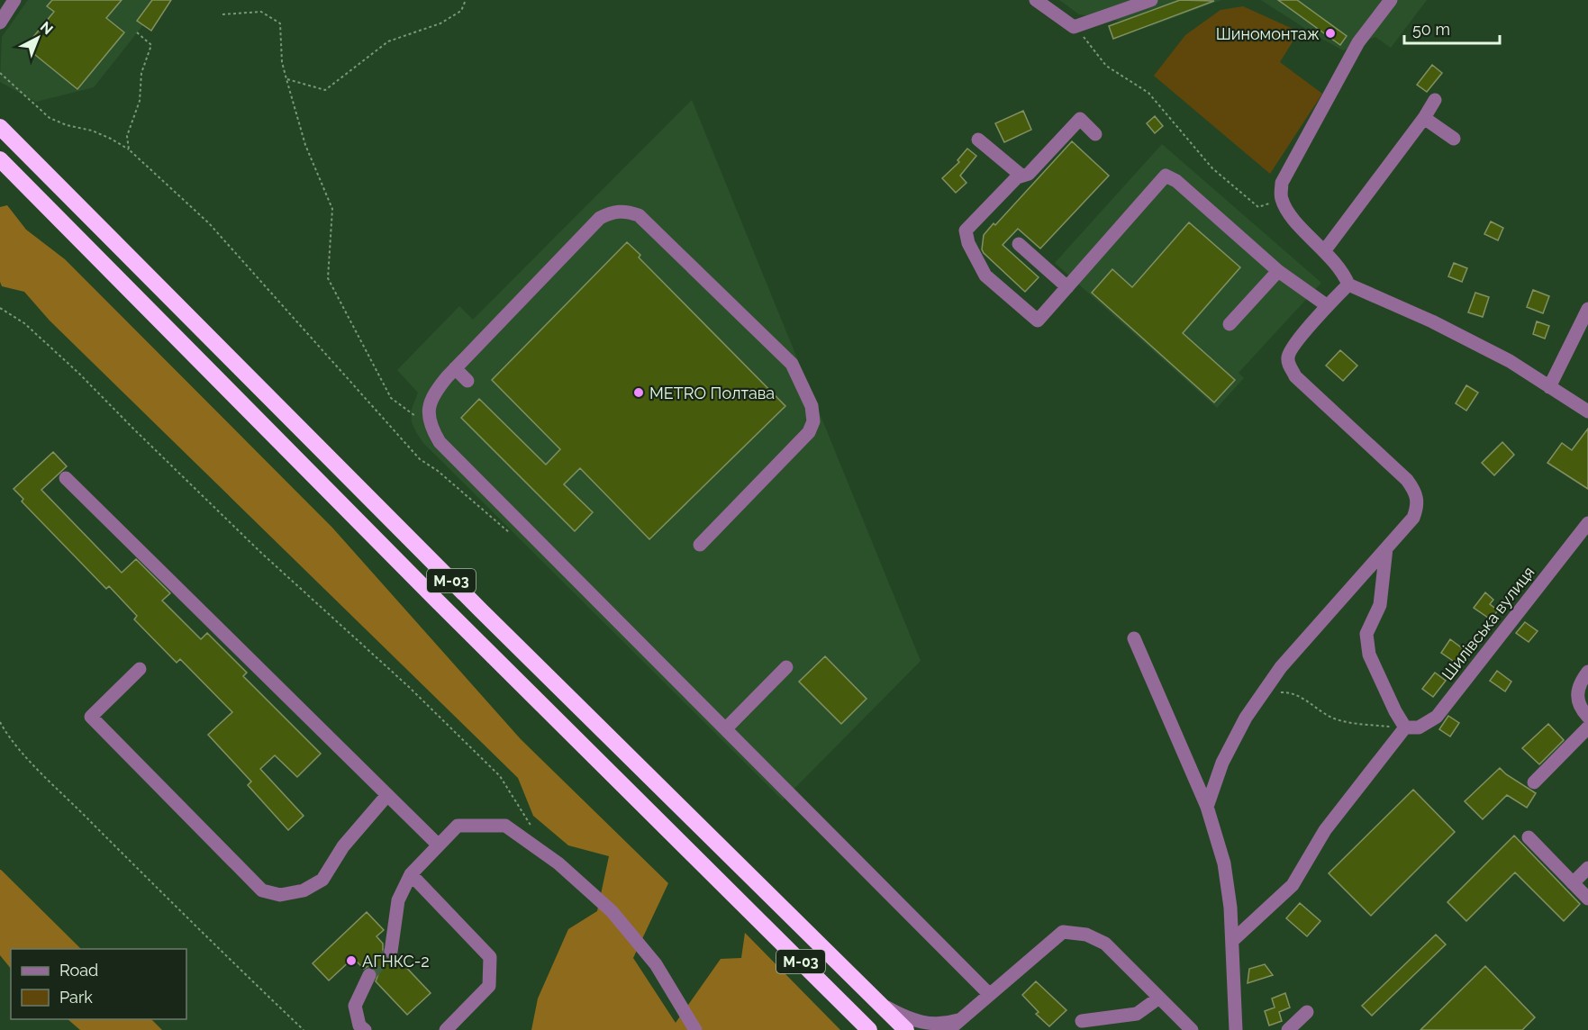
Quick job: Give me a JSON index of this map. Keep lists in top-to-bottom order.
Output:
{
  "streets": {
    "highway": ["М-03"],
    "street": ["Шилівська вулиця"]
  },
  "places": ["Шиномонтаж", "METRO Полтава", "АГНКС-2"],
  "legend": ["Road", "Park"],
  "scale_bar": "50 m",
  "north": "top right"
}
